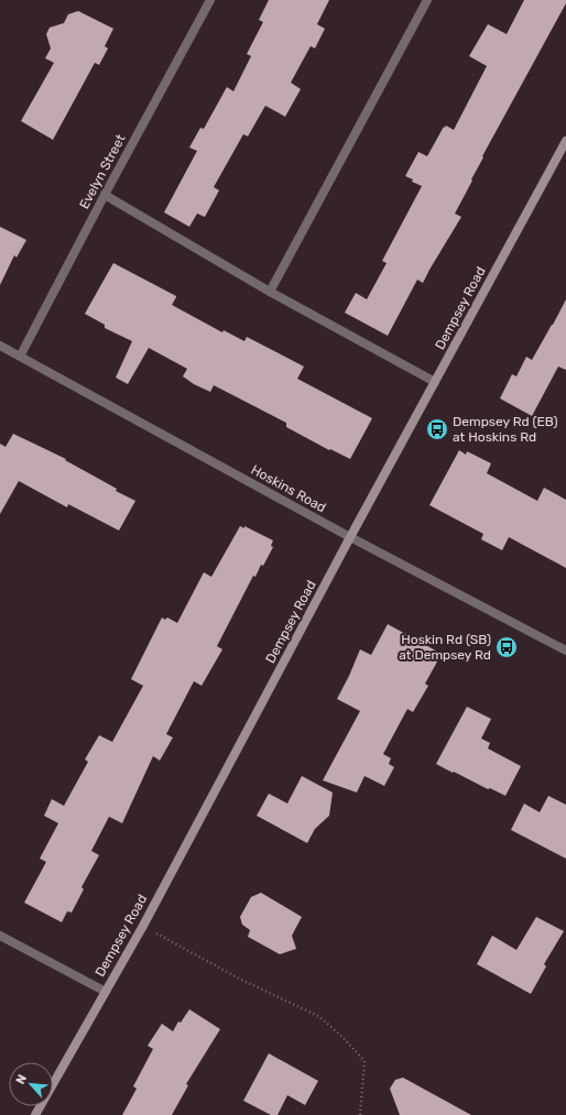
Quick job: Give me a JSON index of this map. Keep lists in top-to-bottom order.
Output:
{
  "streets": {
    "street": ["Evelyn Street", "Dempsey Road", "Hoskins Road"]
  },
  "crossings": [
    ["Evelyn Street", "Hoskins Road"],
    ["Dempsey Road", "Hoskins Road"]
  ],
  "places": {
    "bus stop": ["Dempsey Rd (EB) at Hoskins Rd", "Hoskin Rd (SB) at Dempsey Rd"]
  },
  "north": "top left"
}
